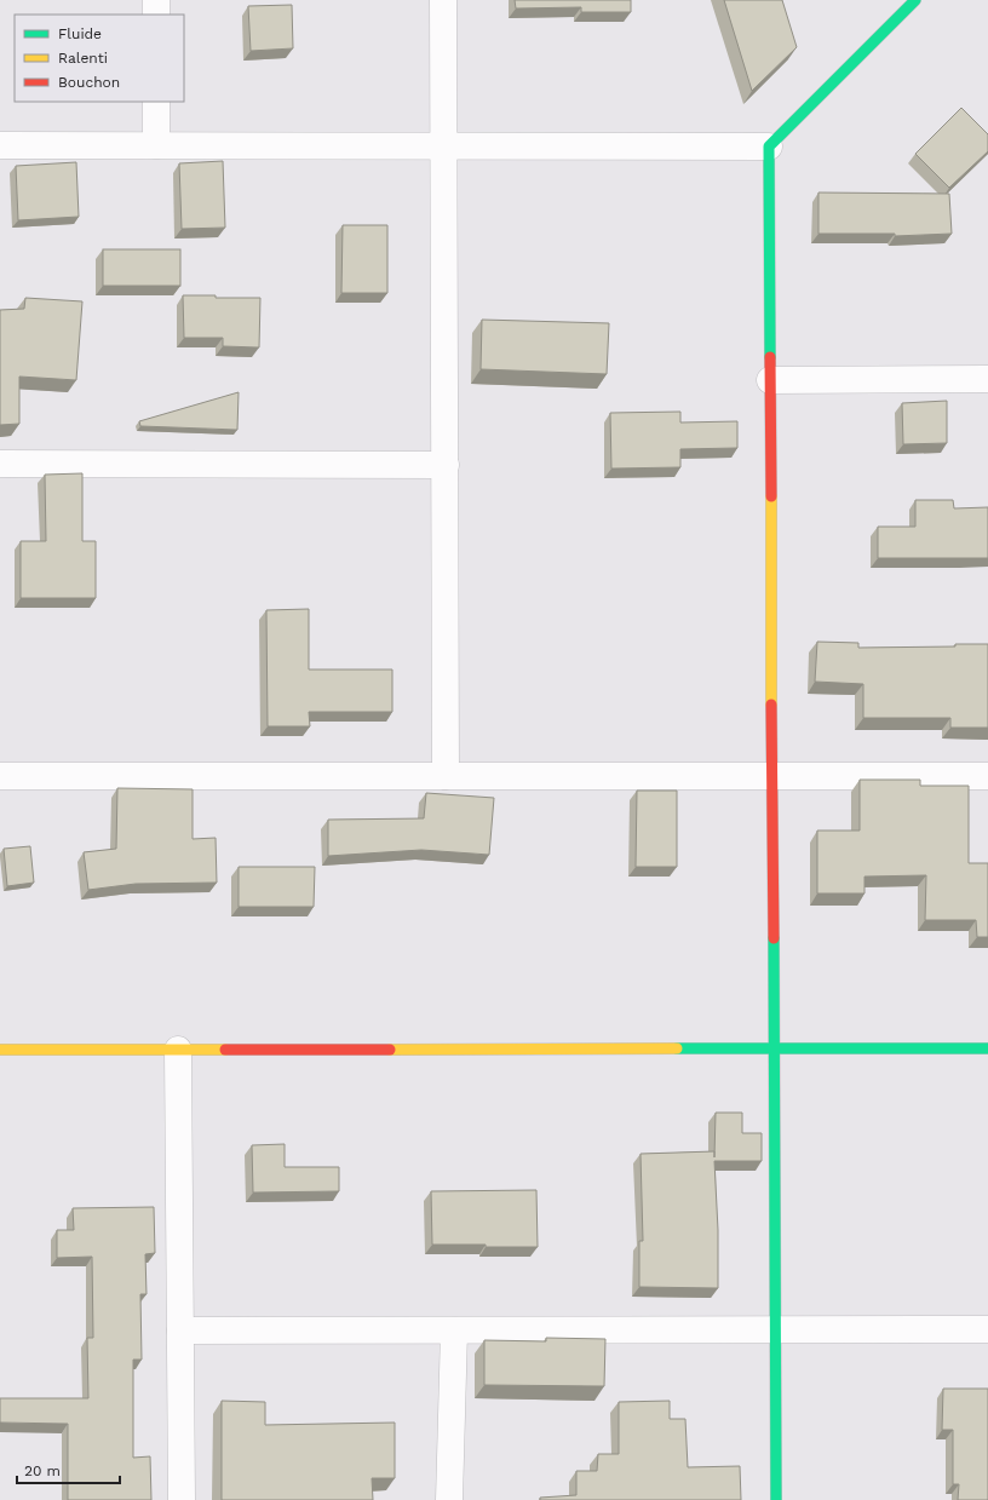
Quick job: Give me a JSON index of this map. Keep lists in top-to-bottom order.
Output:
{
  "legend": ["Fluide", "Ralenti", "Bouchon"],
  "scale_bar": "20 m"
}
